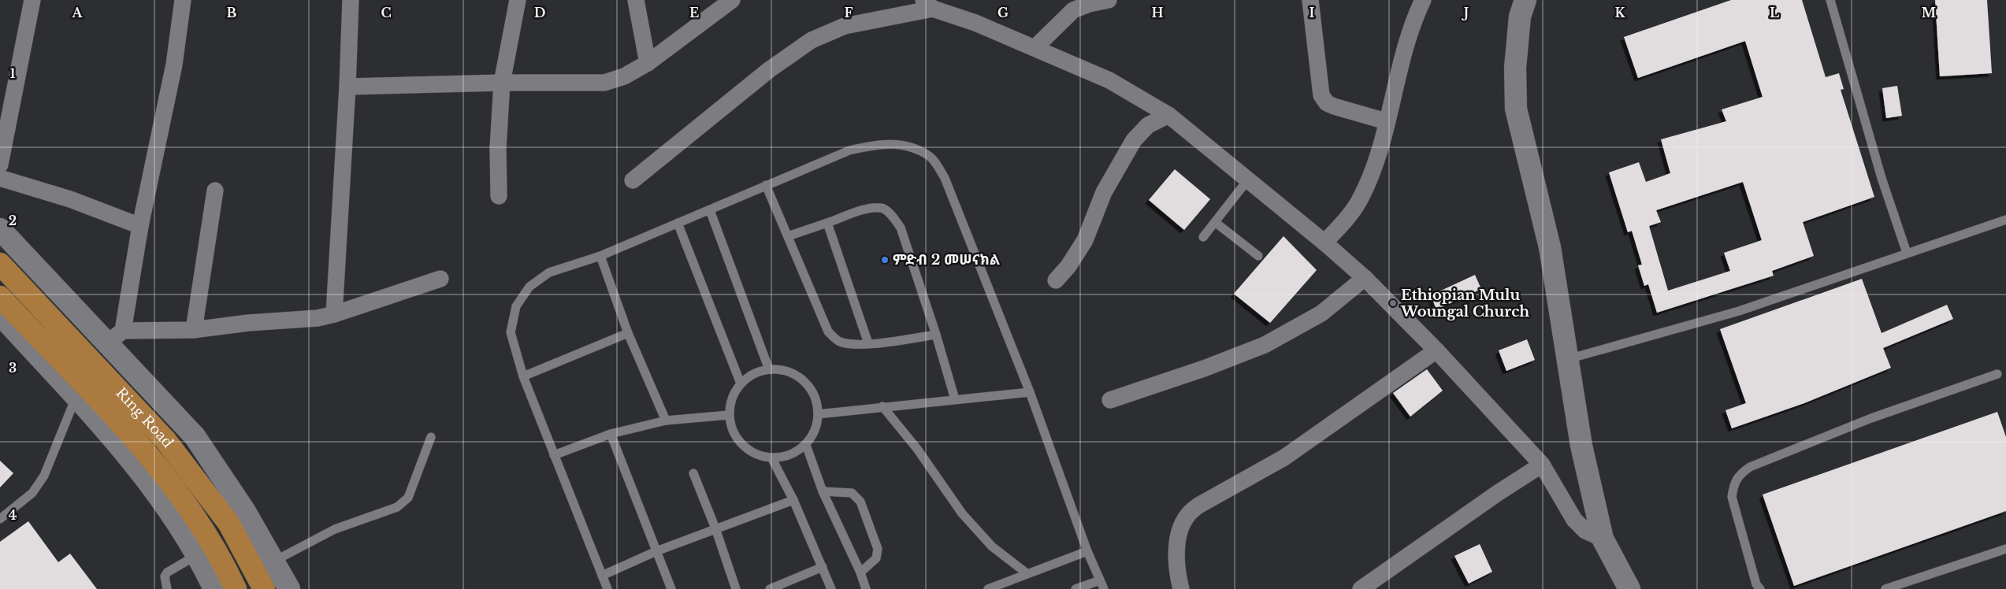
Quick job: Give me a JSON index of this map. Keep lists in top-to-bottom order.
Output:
{
  "streets": {
    "highway": ["Ring Road"]
  },
  "places": ["ምድብ 2 መሠናክል", "Ethiopian Mulu Woungal Church"],
  "grid": {
    "columns": [
      "A",
      "B",
      "C",
      "D",
      "E",
      "F",
      "G",
      "H",
      "I",
      "J",
      "K",
      "L",
      "M"
    ],
    "rows": [
      "1",
      "2",
      "3",
      "4"
    ]
  }
}
